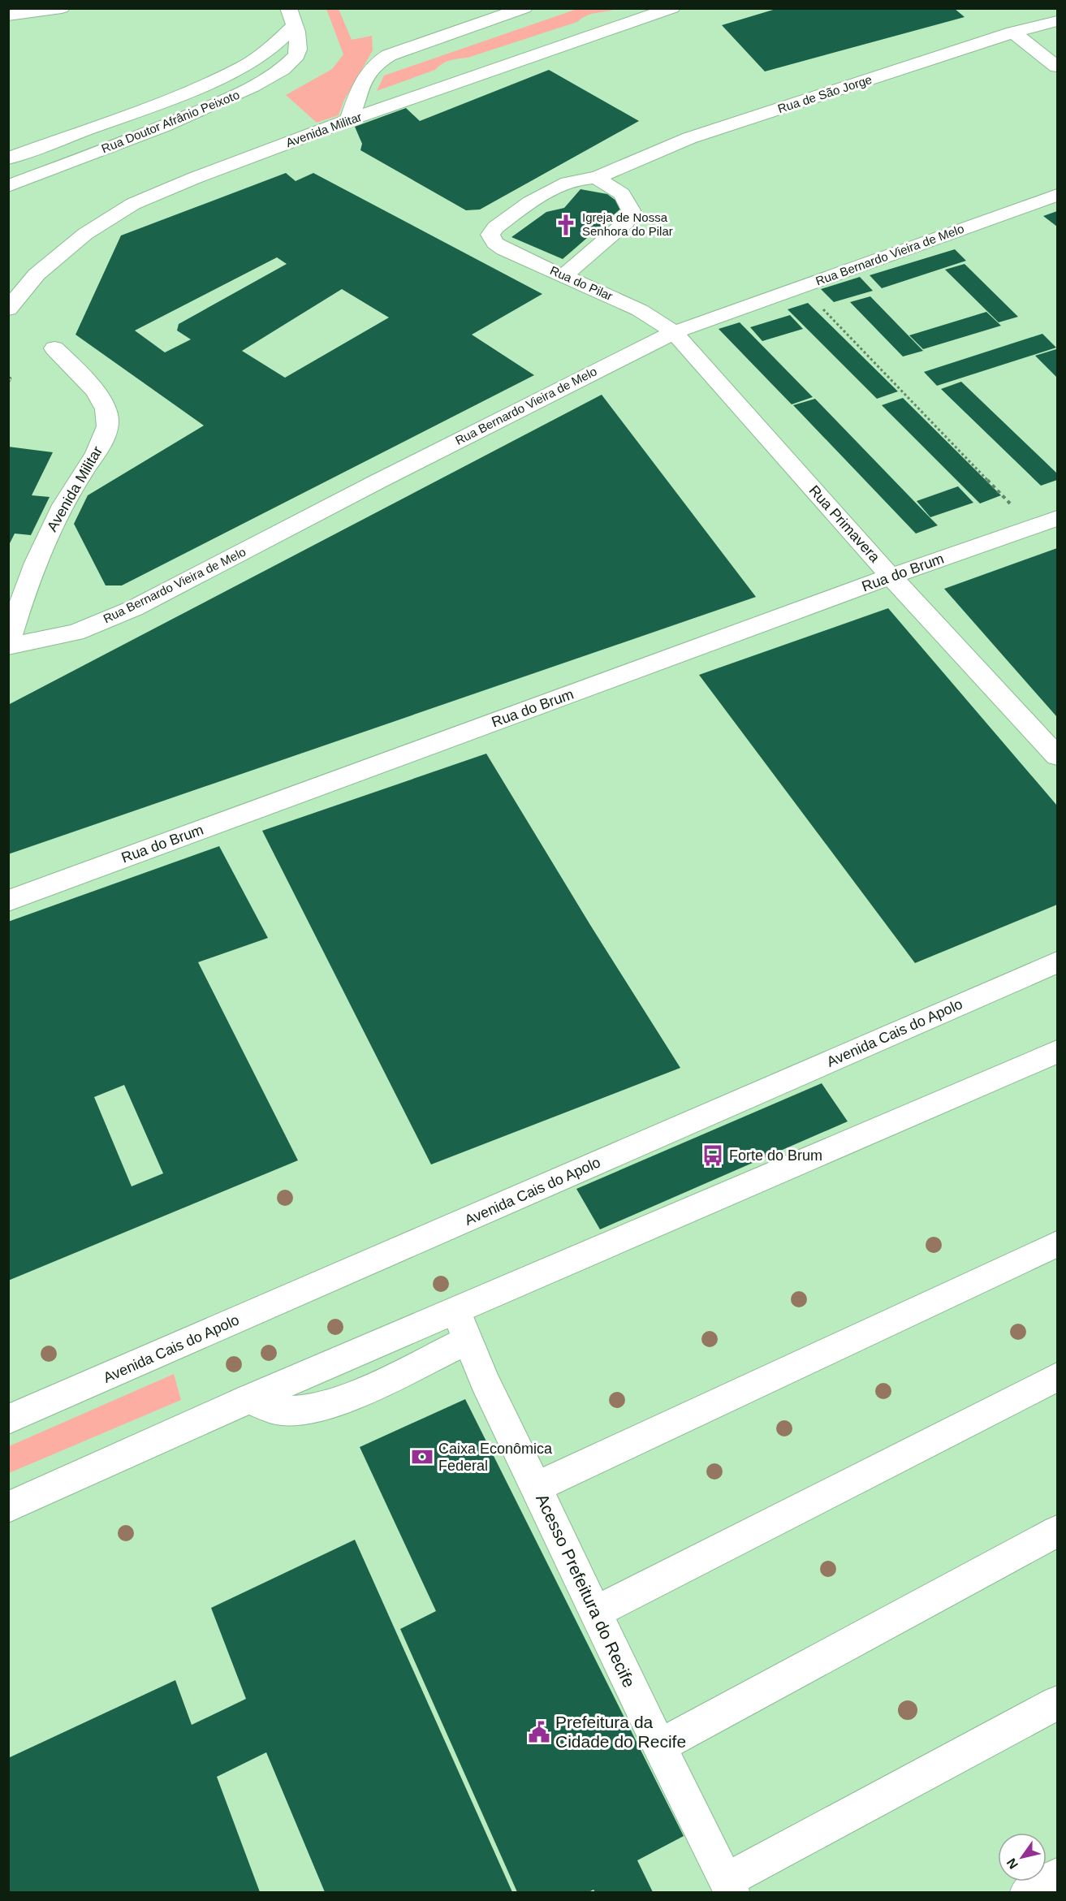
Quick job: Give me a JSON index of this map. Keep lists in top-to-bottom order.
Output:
{
  "streets": {
    "street": [
      "Rua de São Jorge",
      "Rua Doutor Afrânio Peixoto",
      "Avenida Militar",
      "Rua Bernardo Vieira de Melo",
      "Rua do Pilar",
      "Rua Primavera",
      "Rua do Brum",
      "Avenida Cais do Apolo",
      "Acesso Prefeitura do Recife"
    ]
  },
  "crossings": [
    ["Rua de São Jorge", "Rua do Pilar"],
    ["Avenida Militar", "Rua Bernardo Vieira de Melo"],
    ["Rua Bernardo Vieira de Melo", "Rua do Pilar"],
    ["Rua Bernardo Vieira de Melo", "Rua Primavera"],
    ["Rua do Pilar", "Rua Primavera"],
    ["Rua Primavera", "Rua do Brum"]
  ],
  "places": {
    "church": ["Igreja de Nossa Senhora do Pilar"],
    "bus stop": ["Forte do Brum"],
    "bank": ["Caixa Econômica Federal"],
    "public building": ["Prefeitura da Cidade do Recife"]
  },
  "north": "bottom left"
}
